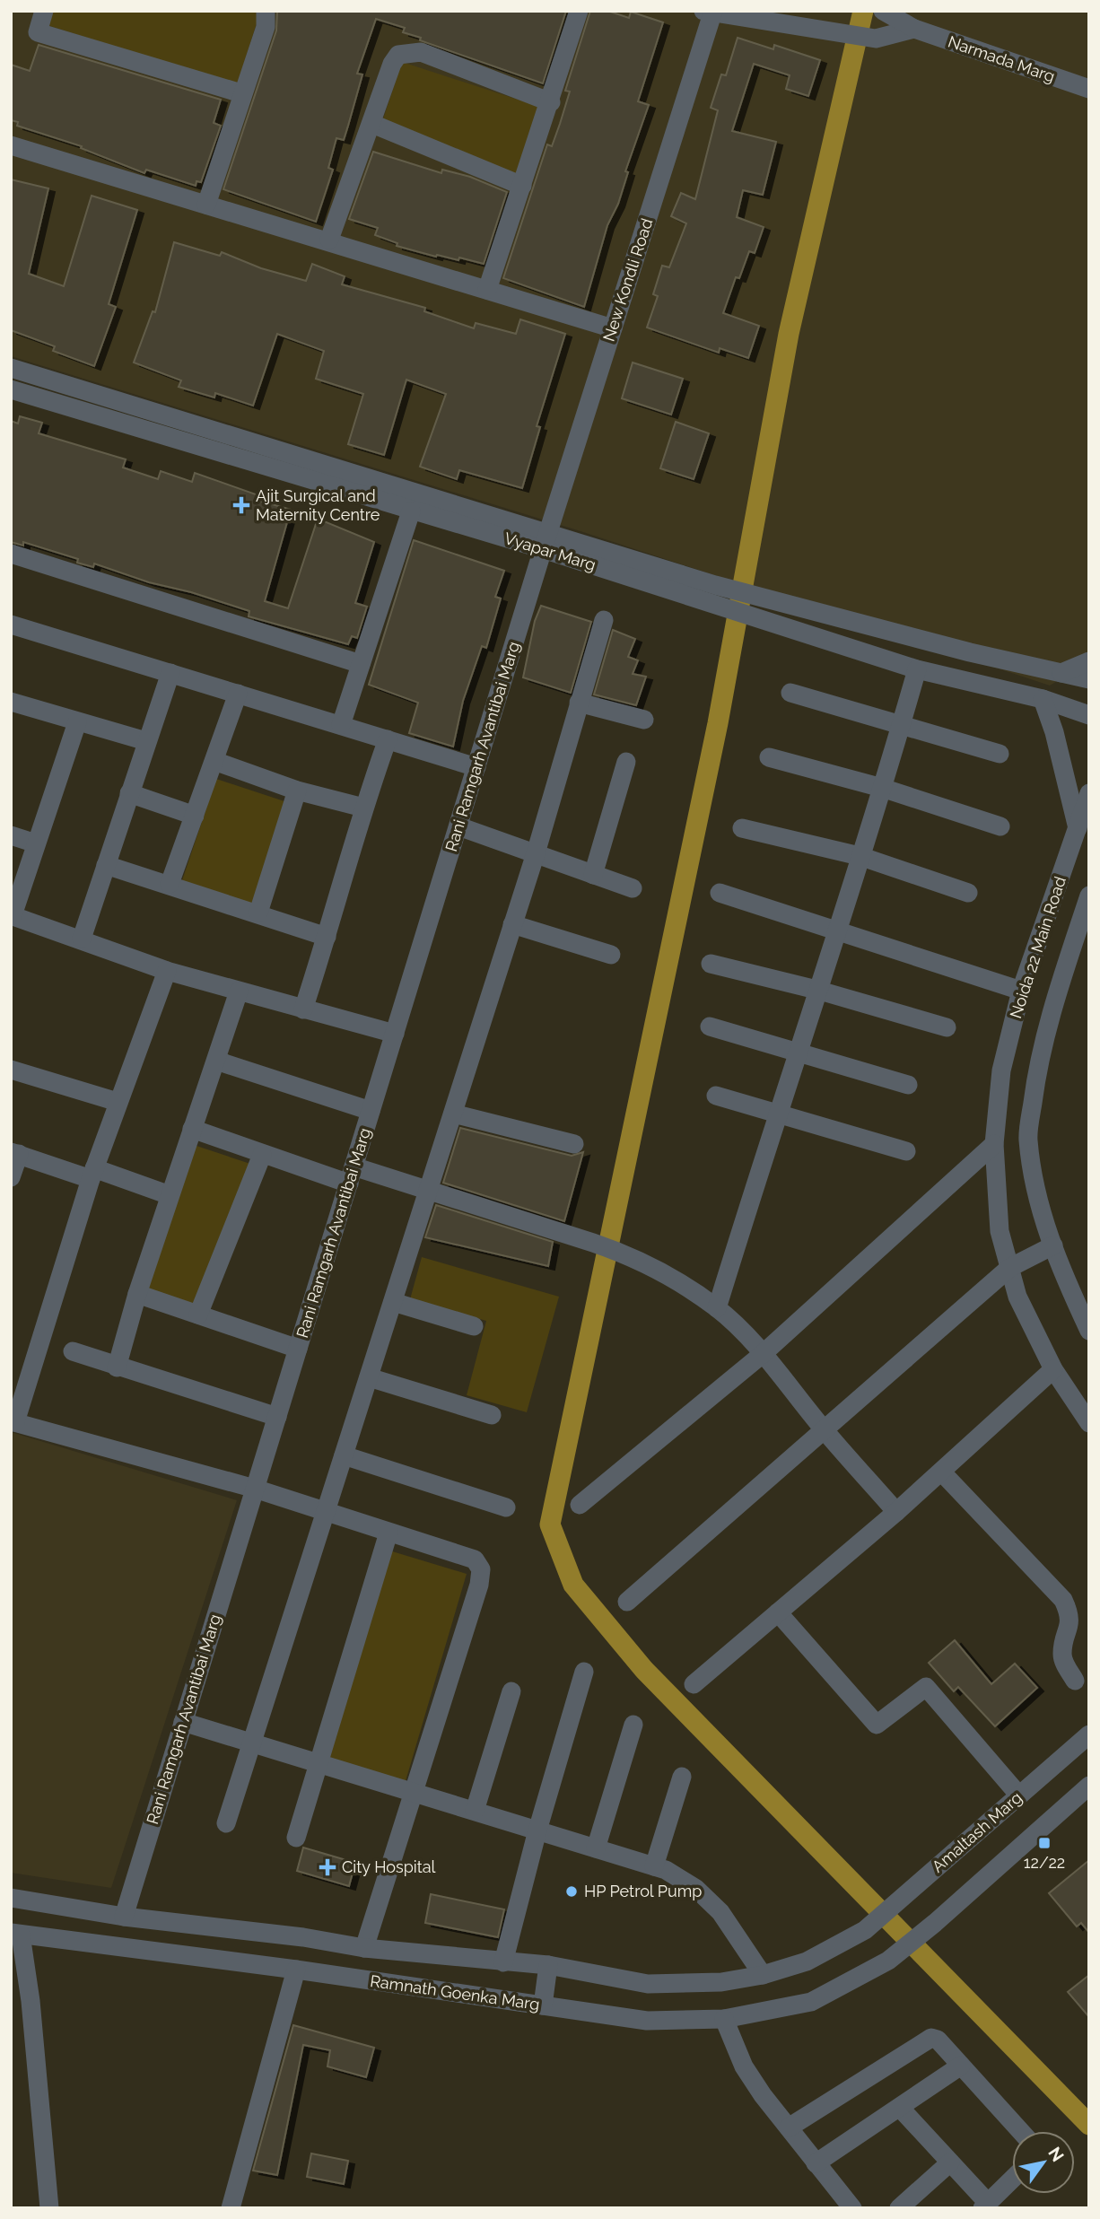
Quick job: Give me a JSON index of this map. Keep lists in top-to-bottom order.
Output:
{
  "streets": {
    "street": [
      "Narmada Marg",
      "New Kondli Road",
      "Vyapar Marg",
      "Rani Ramgarh Avantibai Marg",
      "Noida 22 Main Road",
      "Amaltash Marg",
      "Ramnath Goenka Marg"
    ]
  },
  "crossings": [
    ["New Kondli Road", "Vyapar Marg"],
    ["New Kondli Road", "Rani Ramgarh Avantibai Marg"],
    ["Vyapar Marg", "Rani Ramgarh Avantibai Marg"],
    ["Rani Ramgarh Avantibai Marg", "Ramnath Goenka Marg"],
    ["Amaltash Marg", "Ramnath Goenka Marg"]
  ],
  "places": {
    "health": ["Ajit Surgical and Maternity Centre", "City Hospital"],
    "transit": ["12/22"],
    "other": ["HP Petrol Pump"]
  },
  "north": "top right"
}
